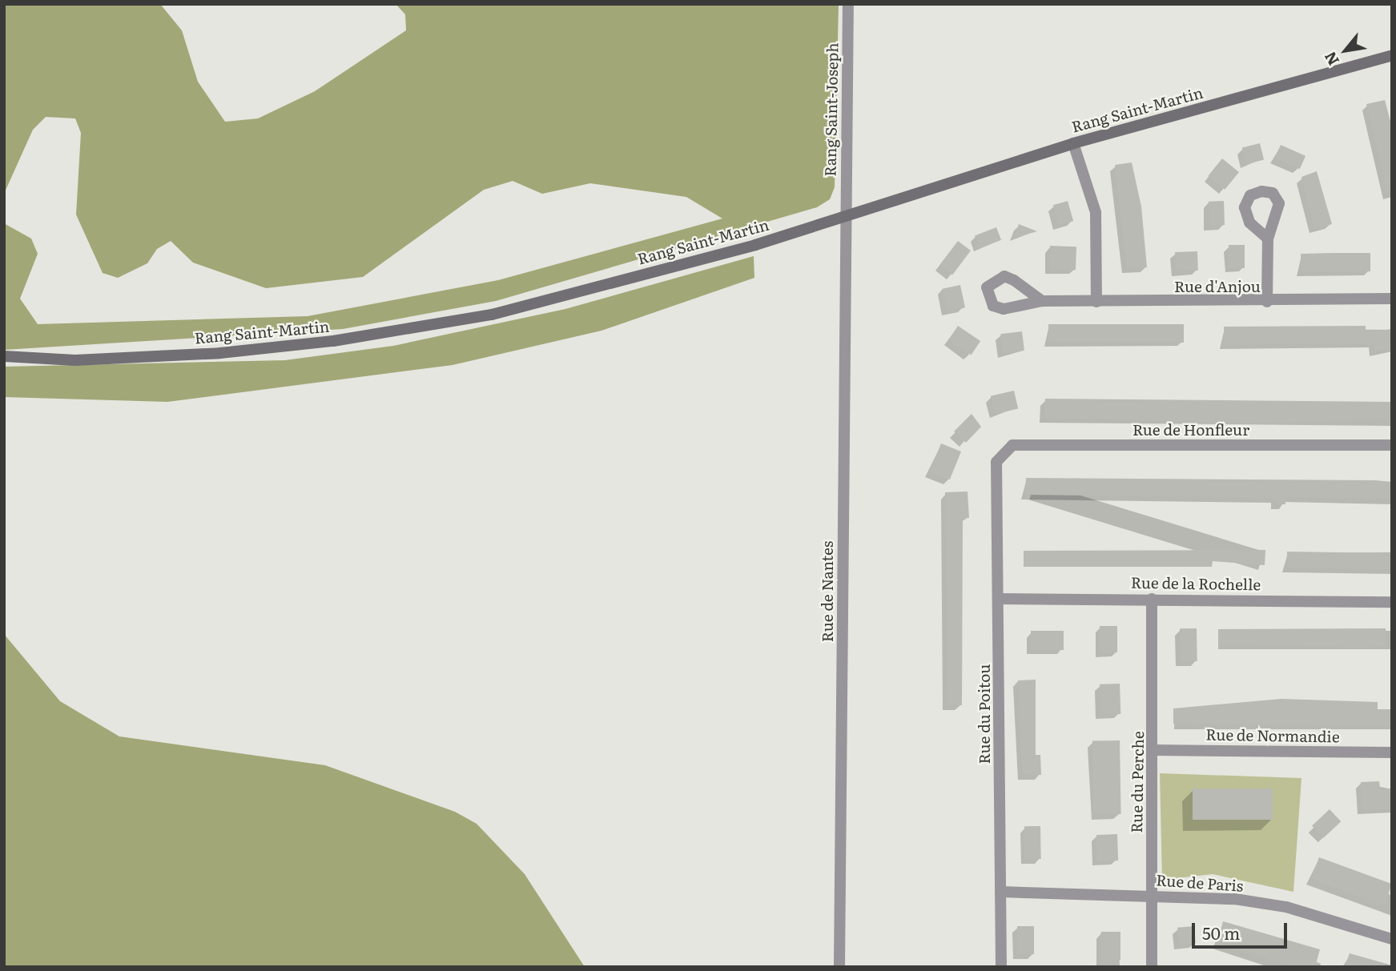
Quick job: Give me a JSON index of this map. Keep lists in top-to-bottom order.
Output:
{
  "streets": {
    "street": [
      "Rang Saint-Joseph",
      "Rang Saint-Martin",
      "Rue d'Anjou",
      "Rue de Honfleur",
      "Rue de la Rochelle",
      "Rue de Nantes",
      "Rue du Poitou",
      "Rue de Normandie",
      "Rue du Perche",
      "Rue de Paris"
    ]
  },
  "crossings": [
    ["Rang Saint-Joseph", "Rang Saint-Martin"],
    ["Rang Saint-Joseph", "Rue de Nantes"],
    ["Rang Saint-Martin", "Rue de Nantes"],
    ["Rue de Honfleur", "Rue du Poitou"],
    ["Rue de la Rochelle", "Rue du Poitou"],
    ["Rue de la Rochelle", "Rue du Perche"],
    ["Rue du Poitou", "Rue de Paris"],
    ["Rue de Normandie", "Rue du Perche"],
    ["Rue du Perche", "Rue de Paris"]
  ],
  "scale_bar": "50 m",
  "north": "bottom left"
}
